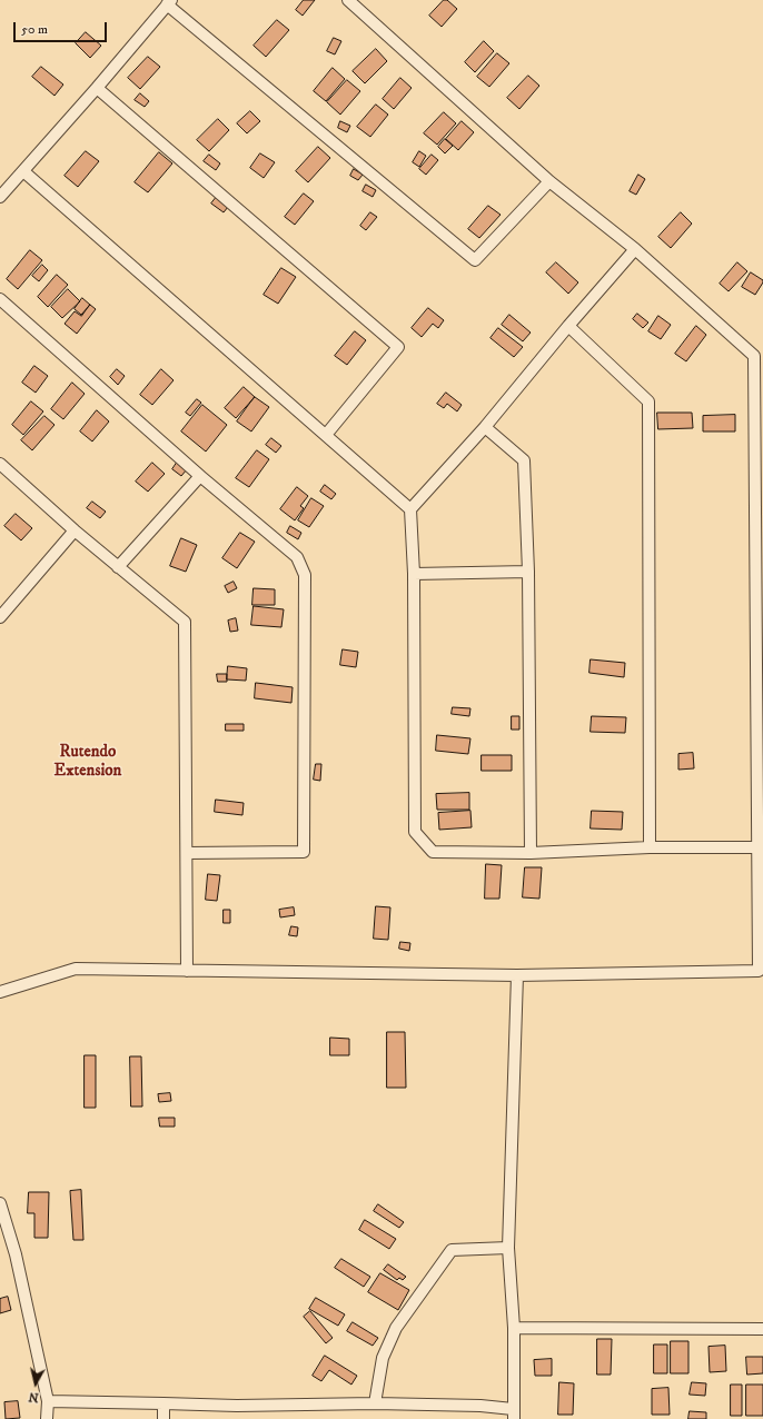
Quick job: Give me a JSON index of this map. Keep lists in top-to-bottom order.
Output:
{
  "districts": ["Rutendo Extension"],
  "scale_bar": "50 m",
  "north": "bottom"
}
